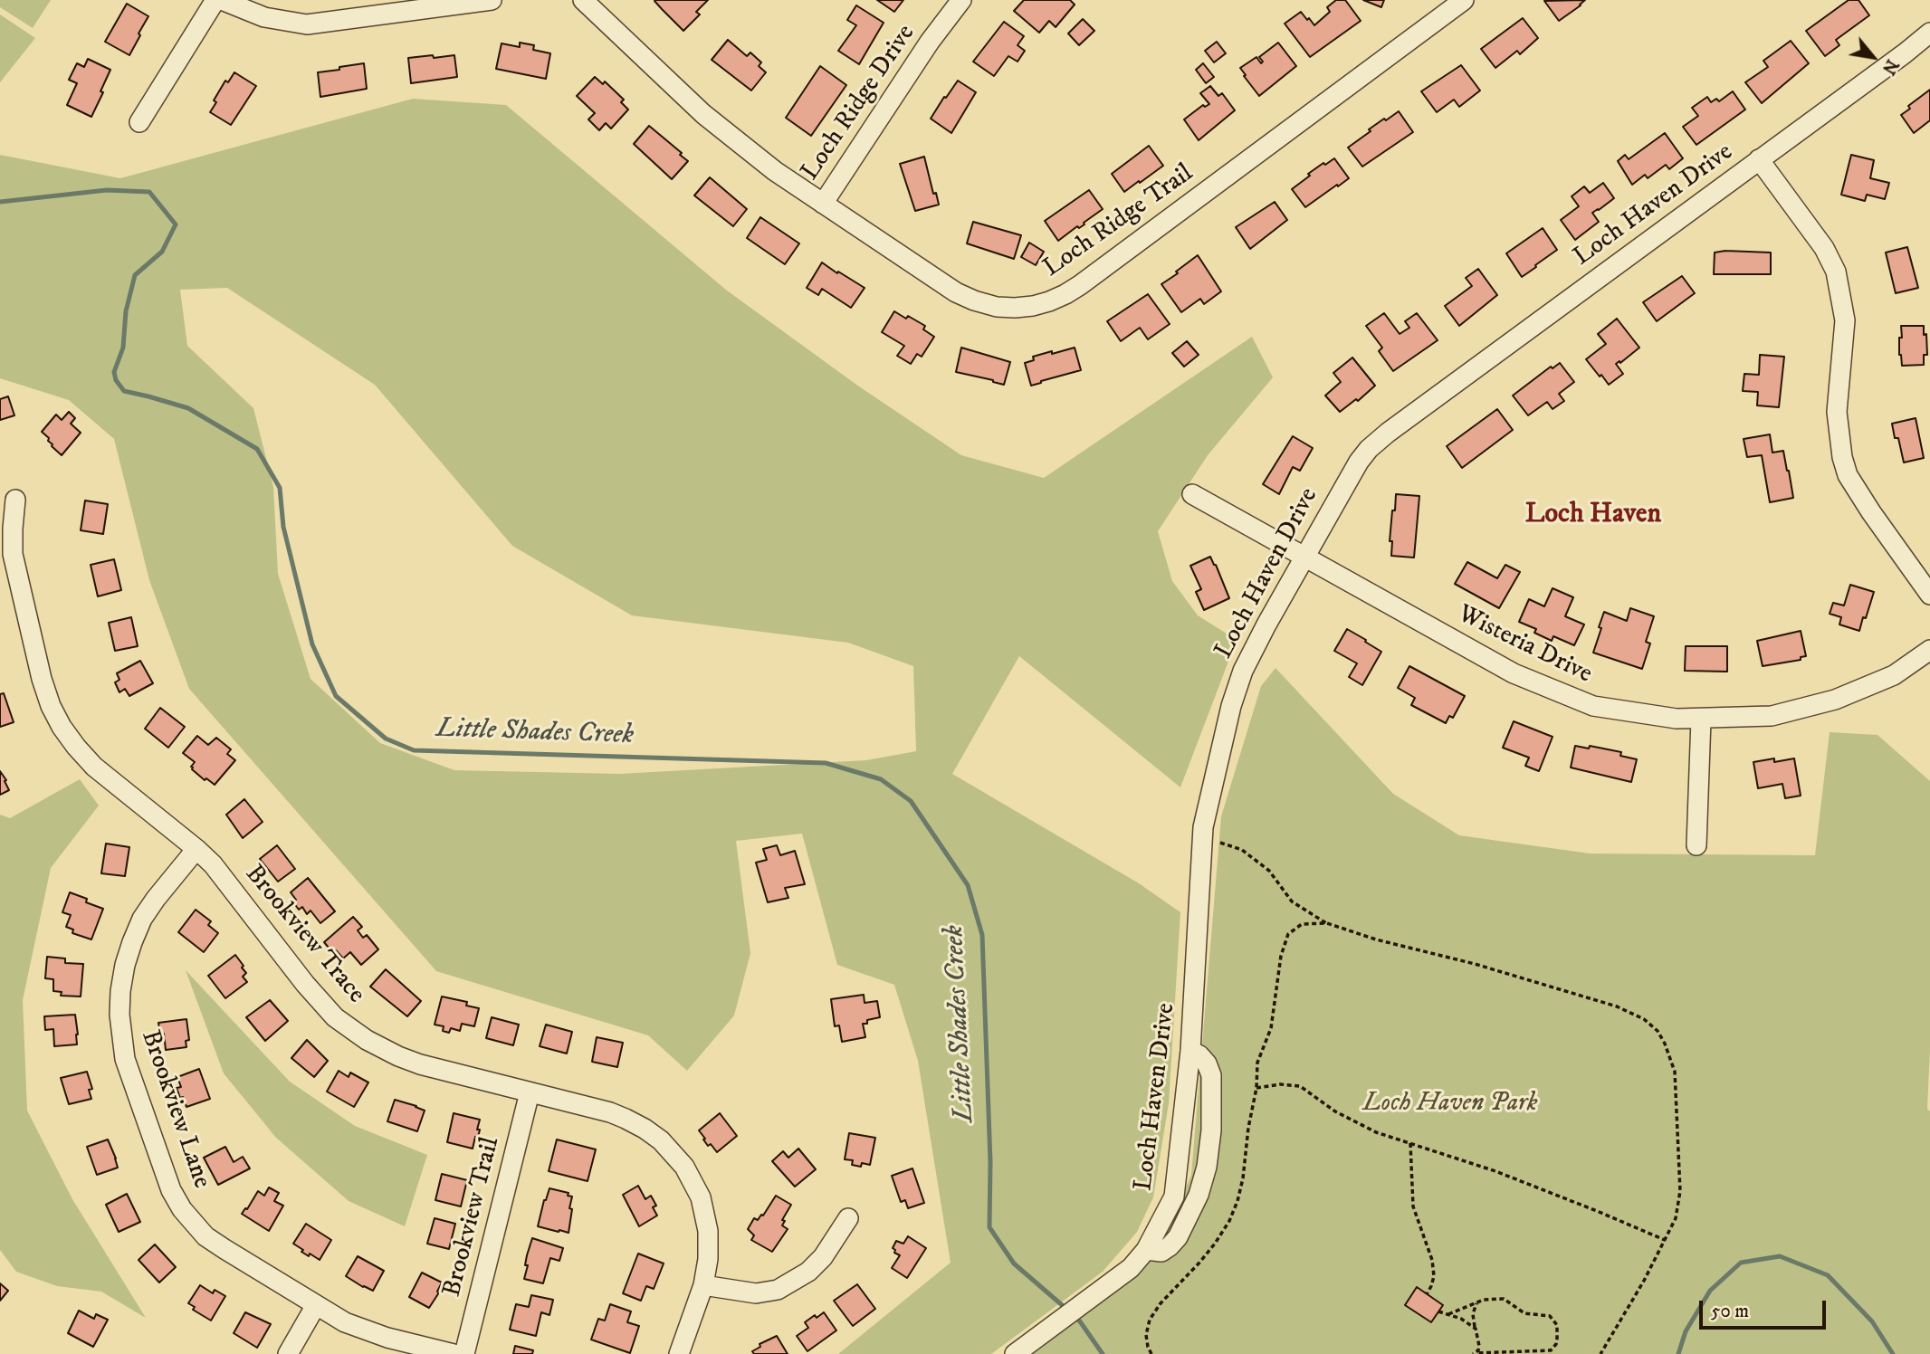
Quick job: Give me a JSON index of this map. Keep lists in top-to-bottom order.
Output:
{
  "streets": {
    "street": [
      "Loch Ridge Drive",
      "Loch Haven Drive",
      "Loch Ridge Trail",
      "Wisteria Drive",
      "Brookview Trace",
      "Brookview Lane",
      "Brookview Trail"
    ]
  },
  "crossings": [
    ["Loch Ridge Drive", "Loch Ridge Trail"],
    ["Loch Haven Drive", "Wisteria Drive"],
    ["Brookview Trace", "Brookview Lane"],
    ["Brookview Trace", "Brookview Trail"]
  ],
  "districts": ["Loch Haven"],
  "water": ["Little Shades Creek"],
  "parks": ["Loch Haven Park"],
  "scale_bar": "50 m",
  "north": "bottom right"
}
